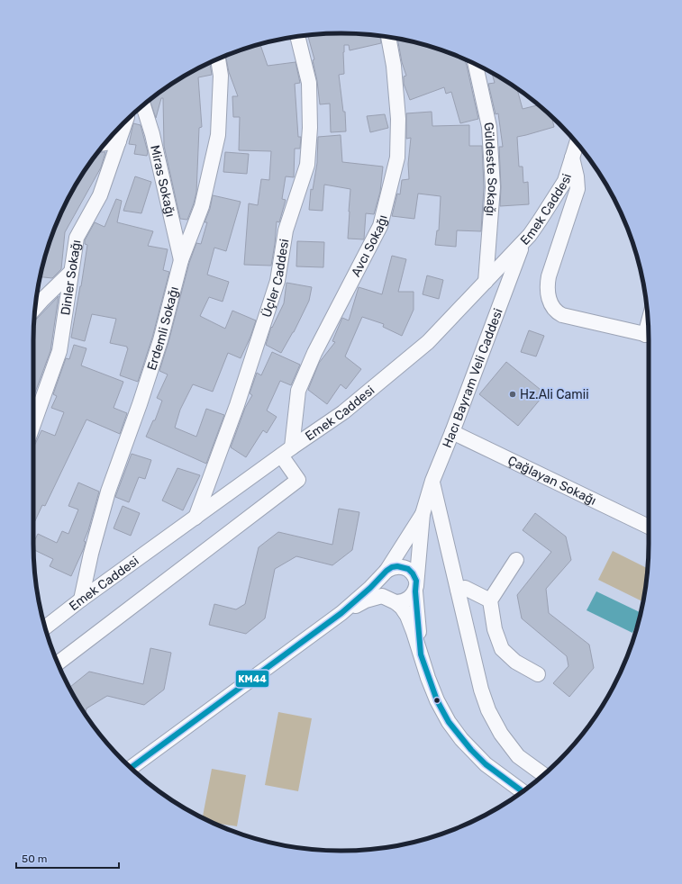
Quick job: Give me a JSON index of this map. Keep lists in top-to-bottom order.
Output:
{
  "streets": {
    "street": [
      "Güldeste Sokağı",
      "Miras Sokağı",
      "Emek Caddesi",
      "Avcı Sokağı",
      "Dinler Sokağı",
      "Üçler Caddesi",
      "Erdemli Sokağı",
      "Hacı Bayram Veli Caddesi",
      "Çağlayan Sokağı"
    ]
  },
  "crossings": [
    ["Güldeste Sokağı", "Emek Caddesi"],
    ["Miras Sokağı", "Erdemli Sokağı"],
    ["Emek Caddesi", "Avcı Sokağı"],
    ["Emek Caddesi", "Üçler Caddesi"],
    ["Emek Caddesi", "Erdemli Sokağı"],
    ["Emek Caddesi", "Hacı Bayram Veli Caddesi"],
    ["Hacı Bayram Veli Caddesi", "Çağlayan Sokağı"]
  ],
  "places": ["Hz.Ali Camii"],
  "lines": ["transit line KM44"],
  "scale_bar": "50 m"
}
